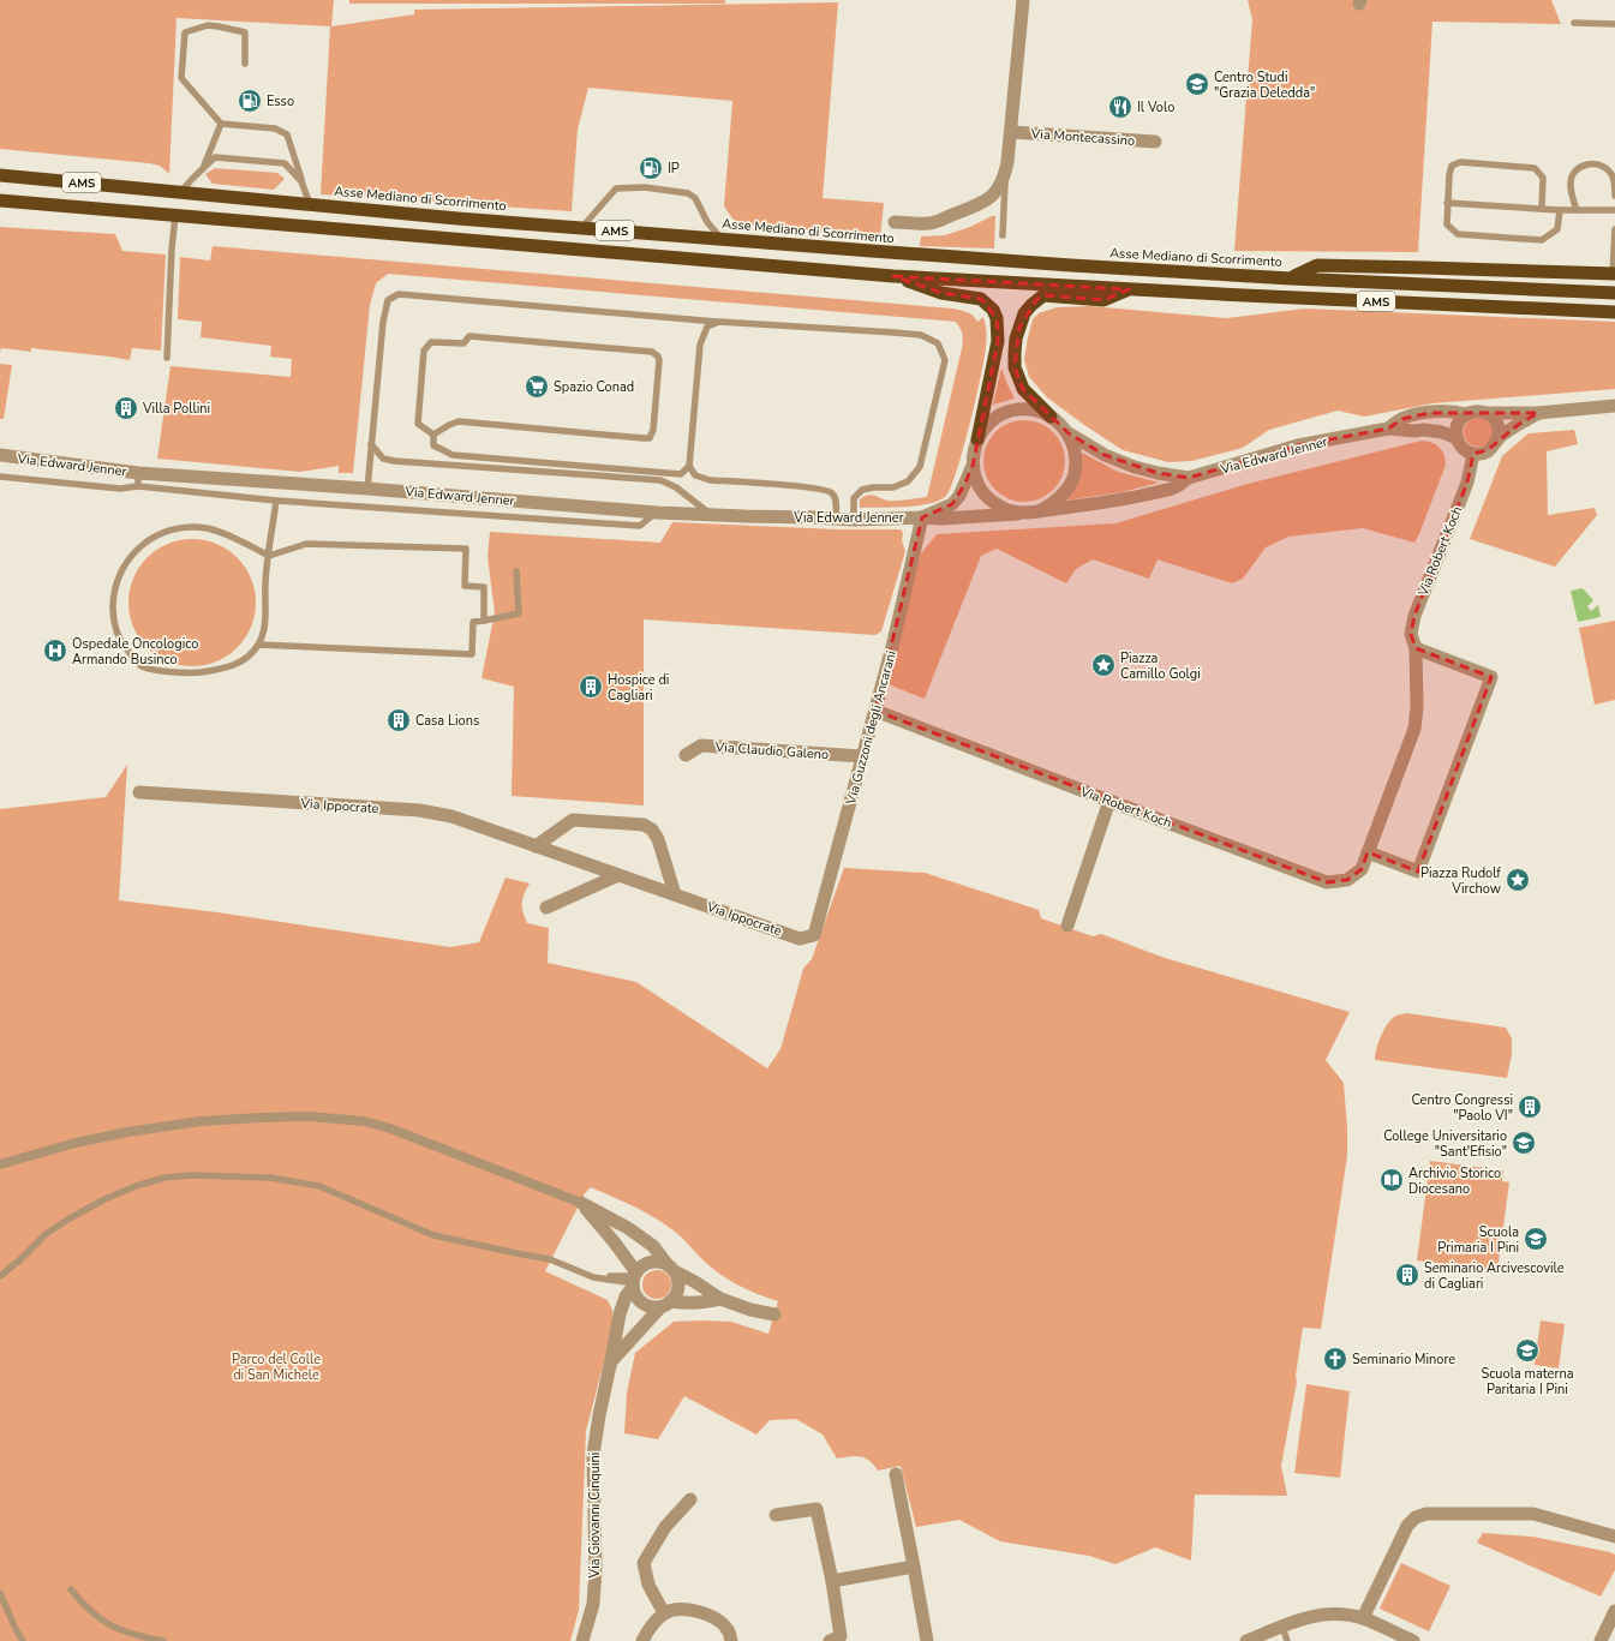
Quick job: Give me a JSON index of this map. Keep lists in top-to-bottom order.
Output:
{
  "streets": {
    "highway": ["AMS", "Asse Mediano di Scorrimento"],
    "street": [
      "Via Montecassino",
      "Via Edward Jenner",
      "Via Robert Koch",
      "Via Guzzoni degli Ancarani",
      "Via Claudio Galeno",
      "Via Ippocrate",
      "Via Giovanni Cinquini"
    ]
  },
  "crossings": [
    ["Via Edward Jenner", "Via Robert Koch"],
    ["Via Edward Jenner", "Via Guzzoni degli Ancarani"],
    ["Via Robert Koch", "Via Guzzoni degli Ancarani"],
    ["Via Guzzoni degli Ancarani", "Via Claudio Galeno"],
    ["Via Guzzoni degli Ancarani", "Via Ippocrate"]
  ],
  "parks": ["Parco del Colle di San Michele"],
  "places": {
    "school or university": [
      "Centro Studi \"Grazia Deledda\"",
      "College Universitario \"Sant'Efisio\"",
      "Scuola Primaria I Pini",
      "Scuola materna Paritaria I Pini"
    ],
    "fuel station": ["Esso", "IP"],
    "restaurant": ["Il Volo"],
    "supermarket": ["Spazio Conad"],
    "building": [
      "Villa Pollini",
      "Hospice di Cagliari",
      "Casa Lions",
      "Centro Congressi \"Paolo VI\"",
      "Seminario Arcivescovile di Cagliari"
    ],
    "hospital": ["Ospedale Oncologico Armando Businco"],
    "place": ["Piazza Camillo Golgi", "Piazza Rudolf Virchow"],
    "library": ["Archivio Storico Diocesano"],
    "church": ["Seminario Minore"]
  }
}
